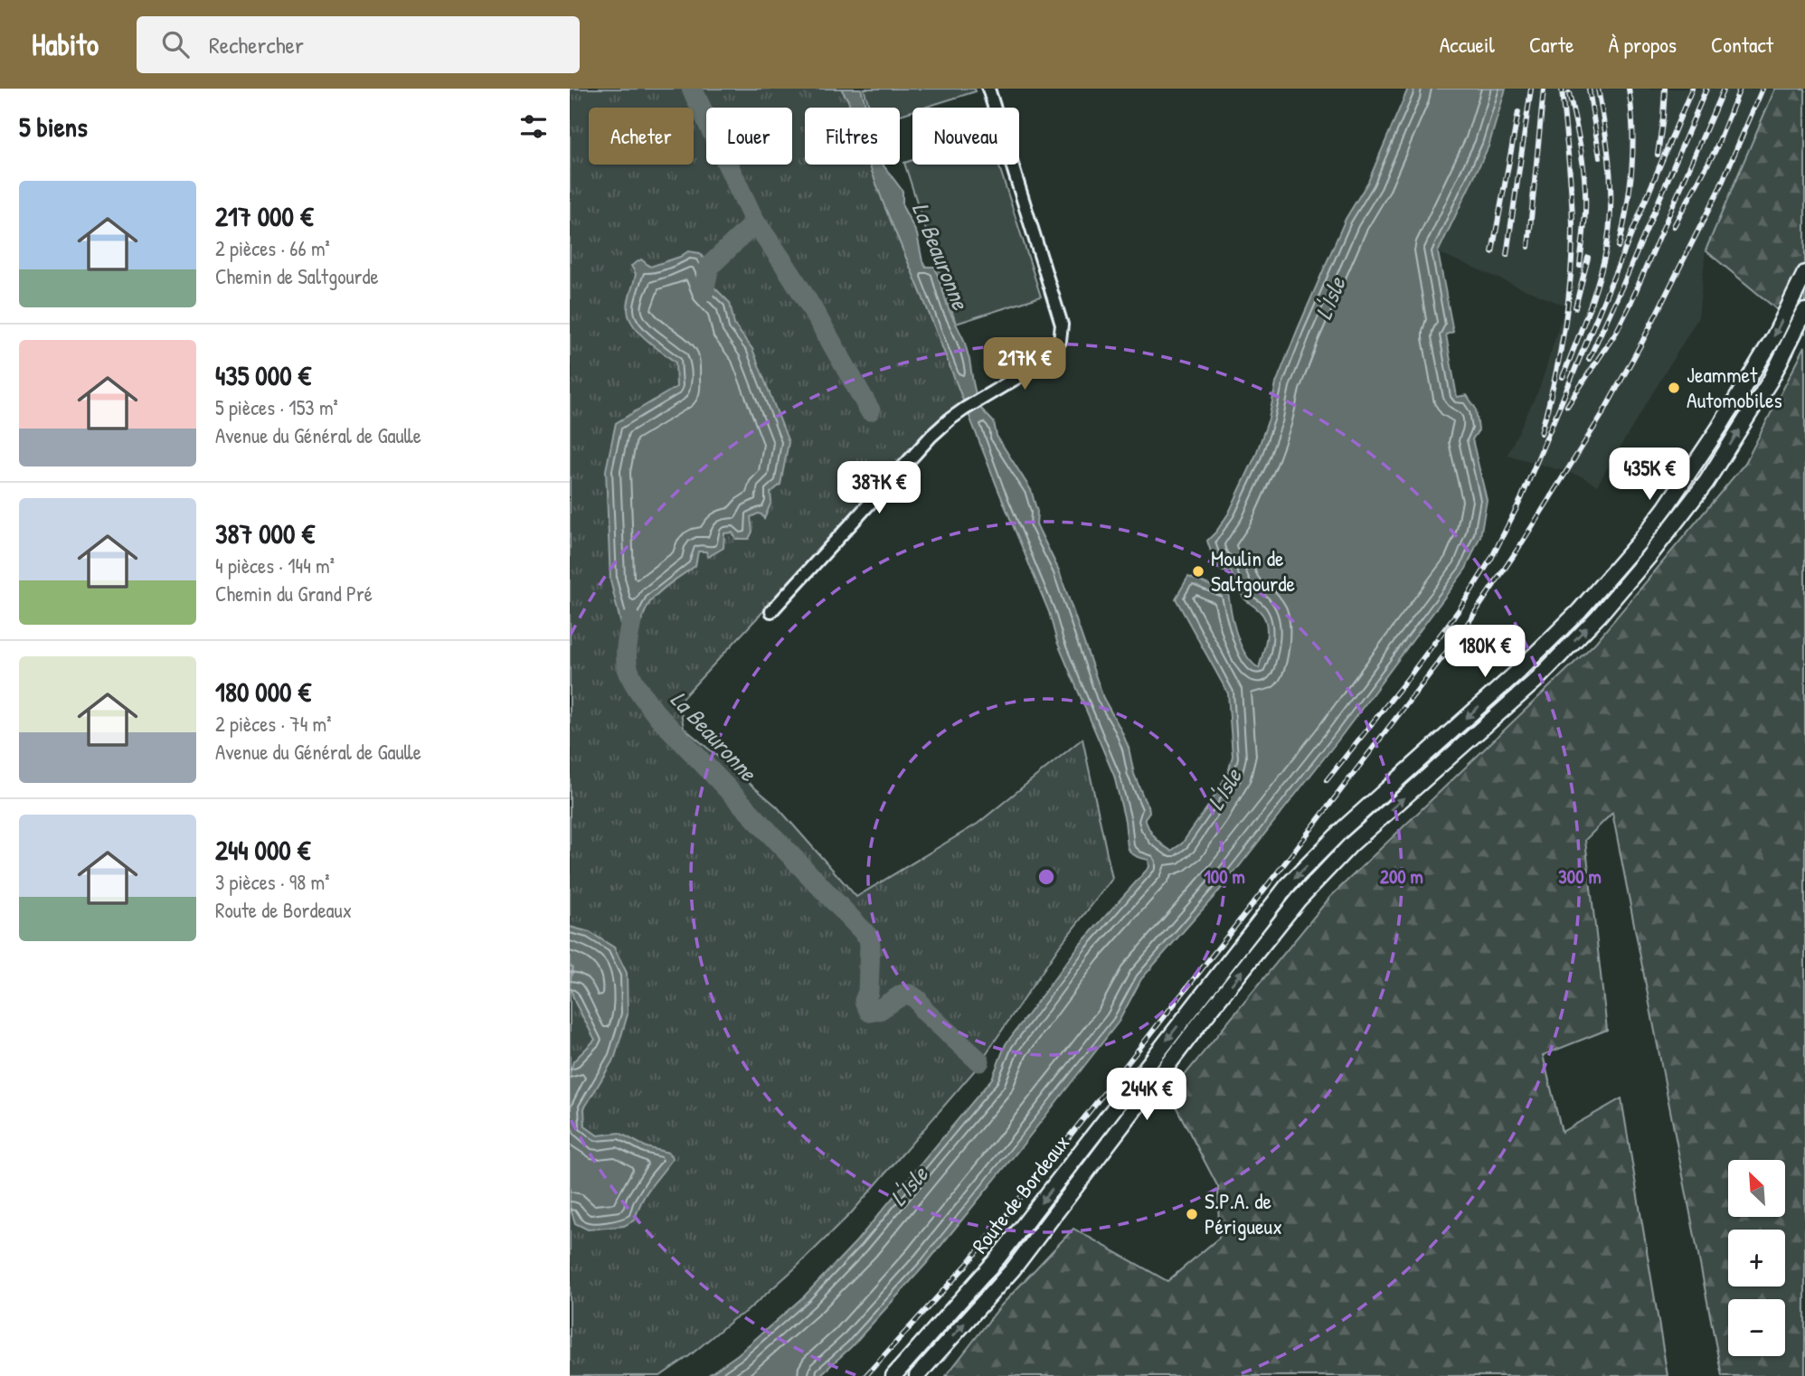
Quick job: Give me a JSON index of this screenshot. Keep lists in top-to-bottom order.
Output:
{
  "streets": {
    "main road": ["Route de Bordeaux"]
  },
  "water": ["La Beauronne", "L'Isle"],
  "places": ["Jeammet Automobiles", "Moulin de Saltgourde", "S.P.A. de Périgueux"],
  "north": "top left",
  "page": {
    "header": "Habito",
    "search": "Rechercher",
    "nav": [
      "Accueil",
      "Carte",
      "À propos",
      "Contact"
    ],
    "heading": "5 biens",
    "chip": [
      "Acheter",
      "Louer",
      "Filtres",
      "Nouveau"
    ],
    "list": [
      {
        "name": "217 000 €",
        "note": "2 pièces · 66 m² · Chemin de Saltgourde"
      },
      {
        "name": "435 000 €",
        "note": "5 pièces · 153 m² · Avenue du Général de Gaulle"
      },
      {
        "name": "387 000 €",
        "note": "4 pièces · 144 m² · Chemin du Grand Pré"
      },
      {
        "name": "180 000 €",
        "note": "2 pièces · 74 m² · Avenue du Général de Gaulle"
      },
      {
        "name": "244 000 €",
        "note": "3 pièces · 98 m² · Route de Bordeaux"
      }
    ],
    "price": [
      "217K €",
      "435K €",
      "387K €",
      "180K €",
      "244K €"
    ],
    "map_buttons": ["+", "−"]
  },
  "rings": ["100 m", "200 m", "300 m"]
}
